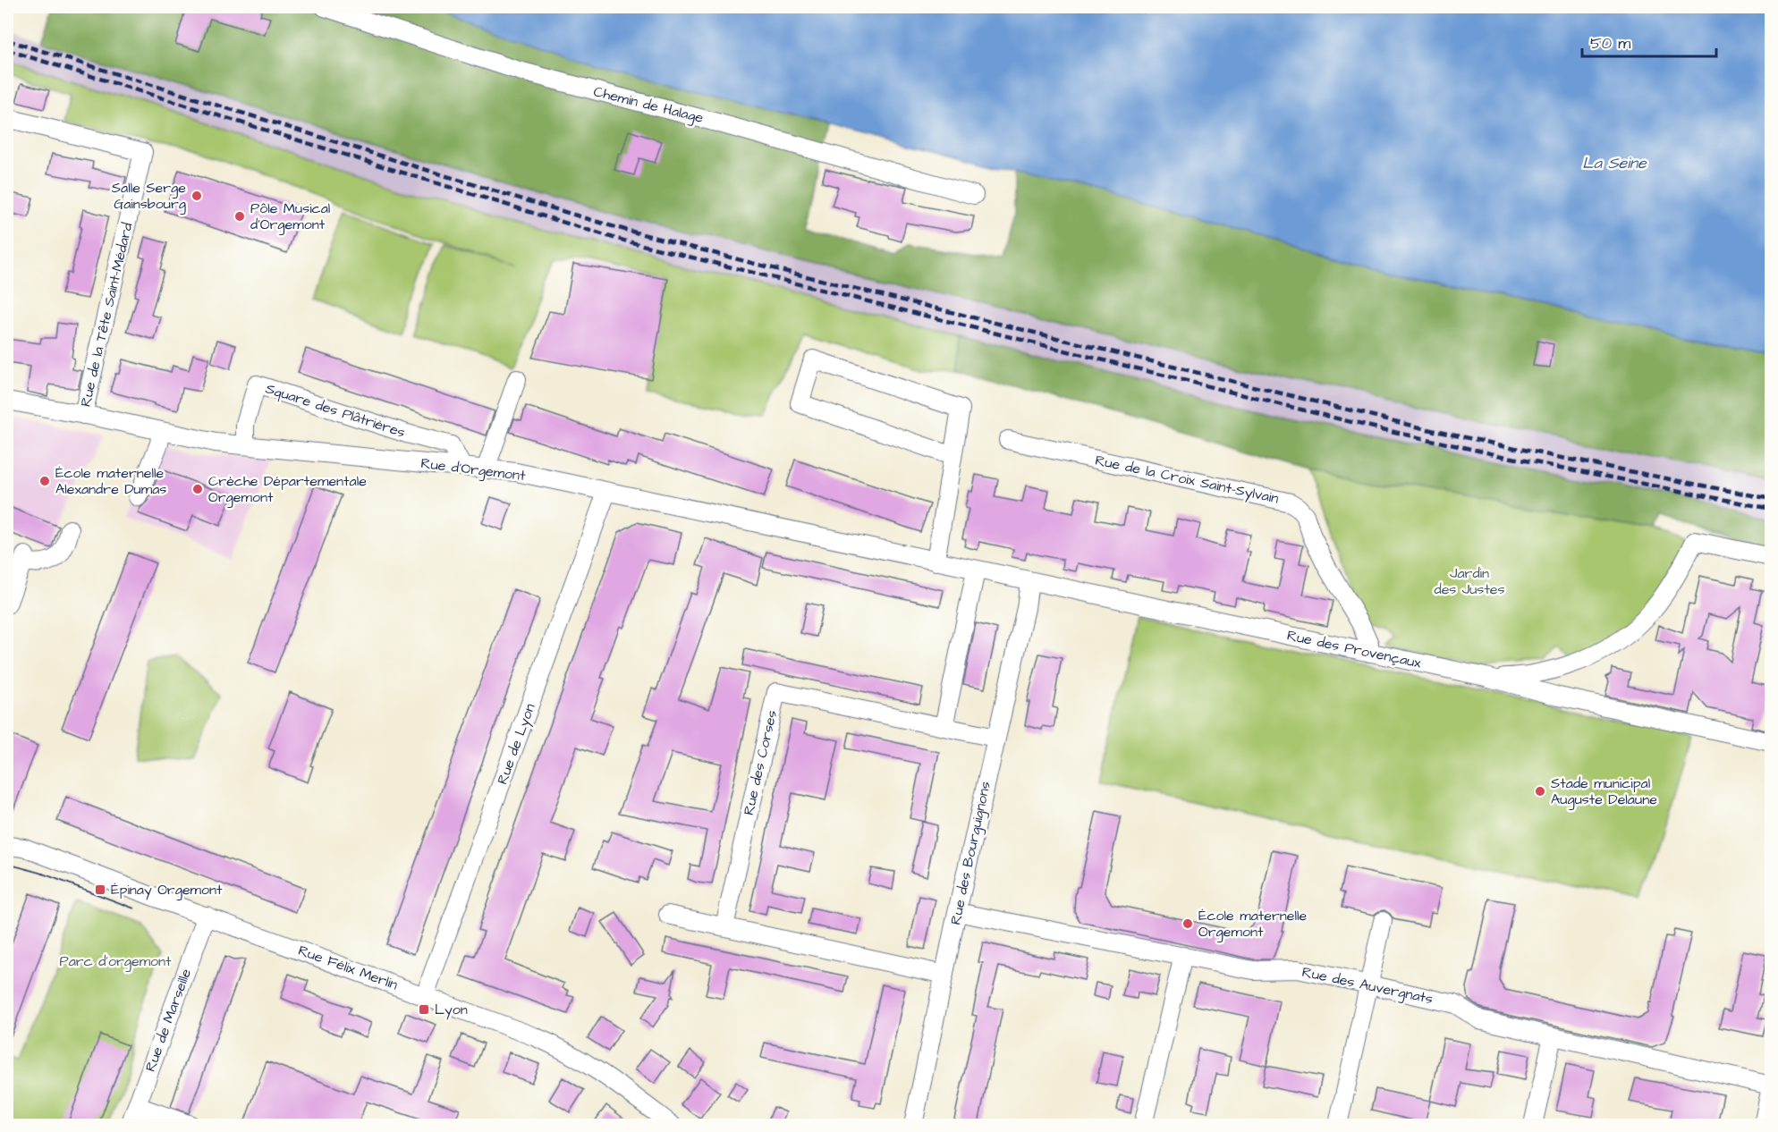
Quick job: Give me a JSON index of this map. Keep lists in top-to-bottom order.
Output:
{
  "streets": {
    "street": [
      "Chemin de Halage",
      "Rue de la Tête Saint-Médard",
      "Square des Plâtrières",
      "Rue d'Orgemont",
      "Rue de la Croix Saint-Sylvain",
      "Rue des Provençaux",
      "Rue de Lyon",
      "Rue des Corses",
      "Rue des Bourguignons",
      "Rue Félix Merlin",
      "Rue des Auvergnats",
      "Rue de Marseille"
    ]
  },
  "crossings": [
    ["Rue de la Tête Saint-Médard", "Rue d'Orgemont"],
    ["Square des Plâtrières", "Rue d'Orgemont"],
    ["Rue d'Orgemont", "Rue des Provençaux"],
    ["Rue d'Orgemont", "Rue de Lyon"],
    ["Rue de la Croix Saint-Sylvain", "Rue des Provençaux"],
    ["Rue des Provençaux", "Rue des Bourguignons"],
    ["Rue de Lyon", "Rue Félix Merlin"],
    ["Rue des Corses", "Rue des Bourguignons"],
    ["Rue des Bourguignons", "Rue des Auvergnats"],
    ["Rue Félix Merlin", "Rue de Marseille"]
  ],
  "water": ["La Seine"],
  "parks": ["Jardin des Justes", "Parc d'orgemont"],
  "places": {
    "other": [
      "Salle Serge Gainsbourg",
      "Pôle Musical d'Orgemont",
      "École maternelle Alexandre Dumas",
      "Crèche Départementale Orgemont",
      "Stade municipal Auguste Delaune",
      "École maternelle Orgemont"
    ],
    "transit": ["Épinay Orgemont", "Lyon"]
  },
  "scale_bar": "50 m"
}
